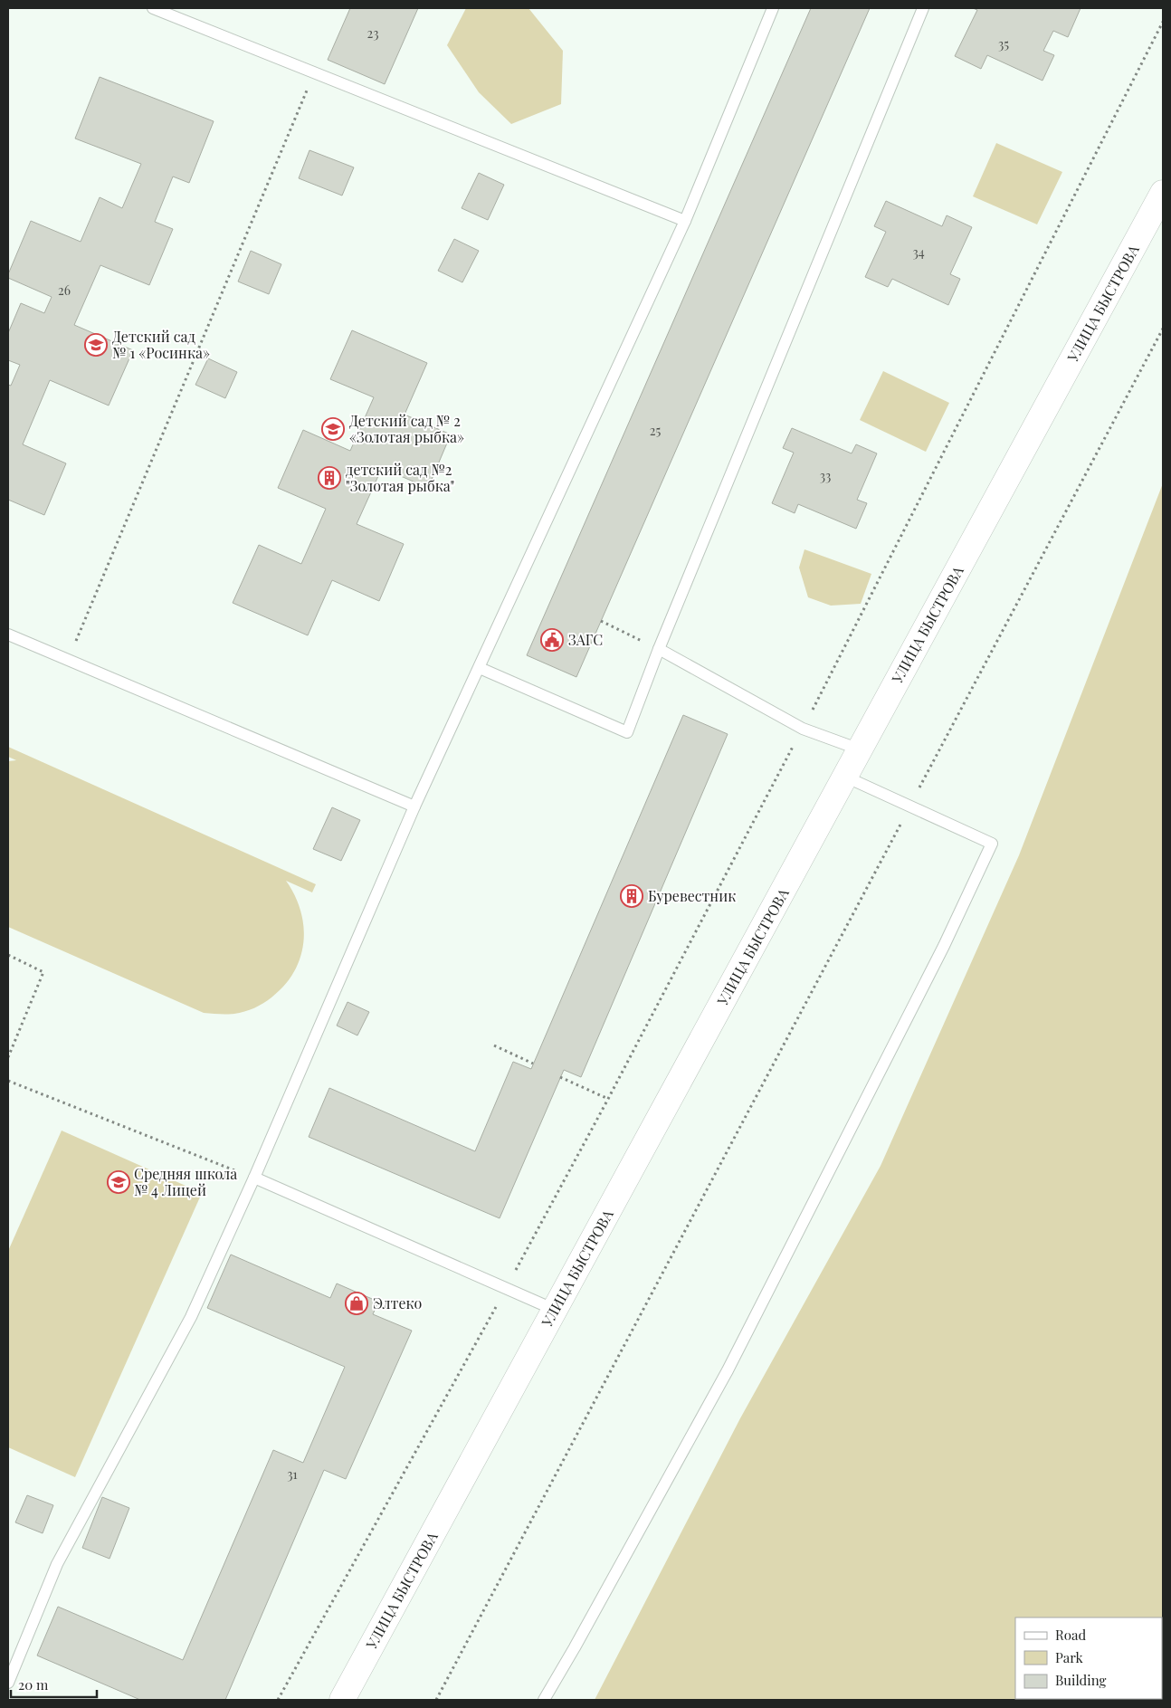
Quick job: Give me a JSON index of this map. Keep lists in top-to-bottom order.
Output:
{
  "streets": {
    "street": ["УЛИЦА БЫСТРОВА"]
  },
  "places": {
    "school or university": ["Детский сад № 1 «Росинка»", "Детский сад № 2 «Золотая рыбка»", "Средняя школа № 4 Лицей"],
    "building": ["детский сад №2 \"Золотая рыбка\"", "Буревестник"],
    "public building": ["ЗАГС"],
    "shop": ["Элтеко"]
  },
  "house_numbers": [
    "23",
    "35",
    "34",
    "26",
    "25",
    "33",
    "31"
  ],
  "legend": ["Road", "Park", "Building"],
  "scale_bar": "20 m"
}
